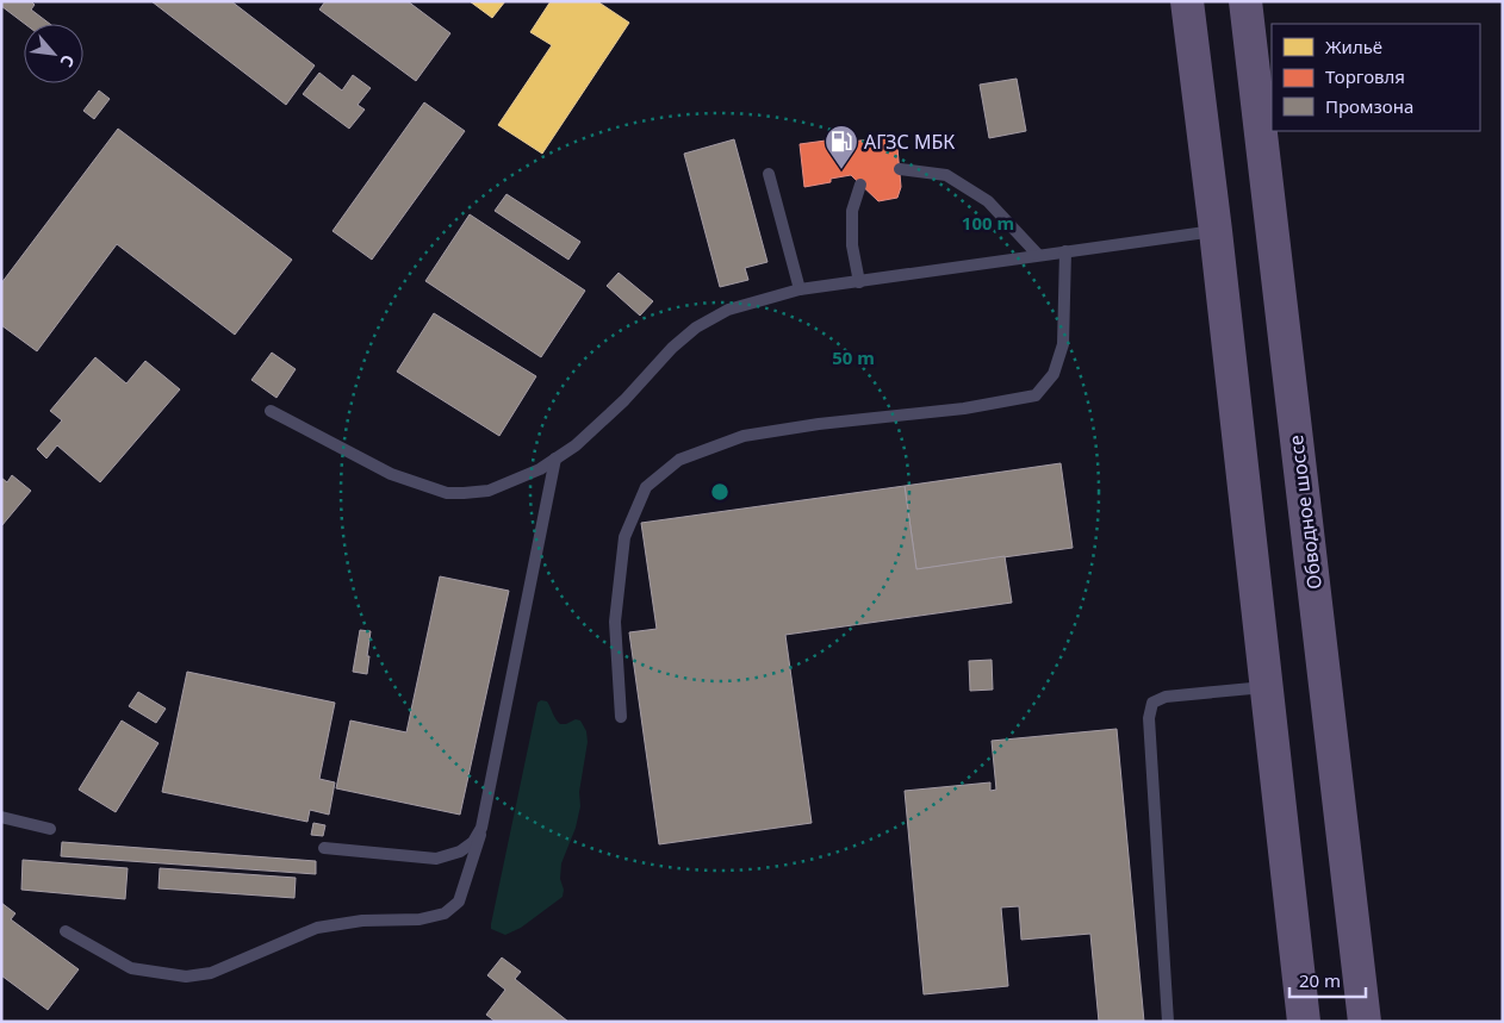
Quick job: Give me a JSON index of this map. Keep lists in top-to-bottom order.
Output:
{
  "streets": {
    "main road": ["Обводное шоссе"]
  },
  "places": {
    "fuel station": ["АГЗС МБК"]
  },
  "legend": ["Жильё", "Торговля", "Промзона"],
  "scale_bar": "20 m",
  "north": "bottom right",
  "rings": ["100 m", "50 m"]
}
